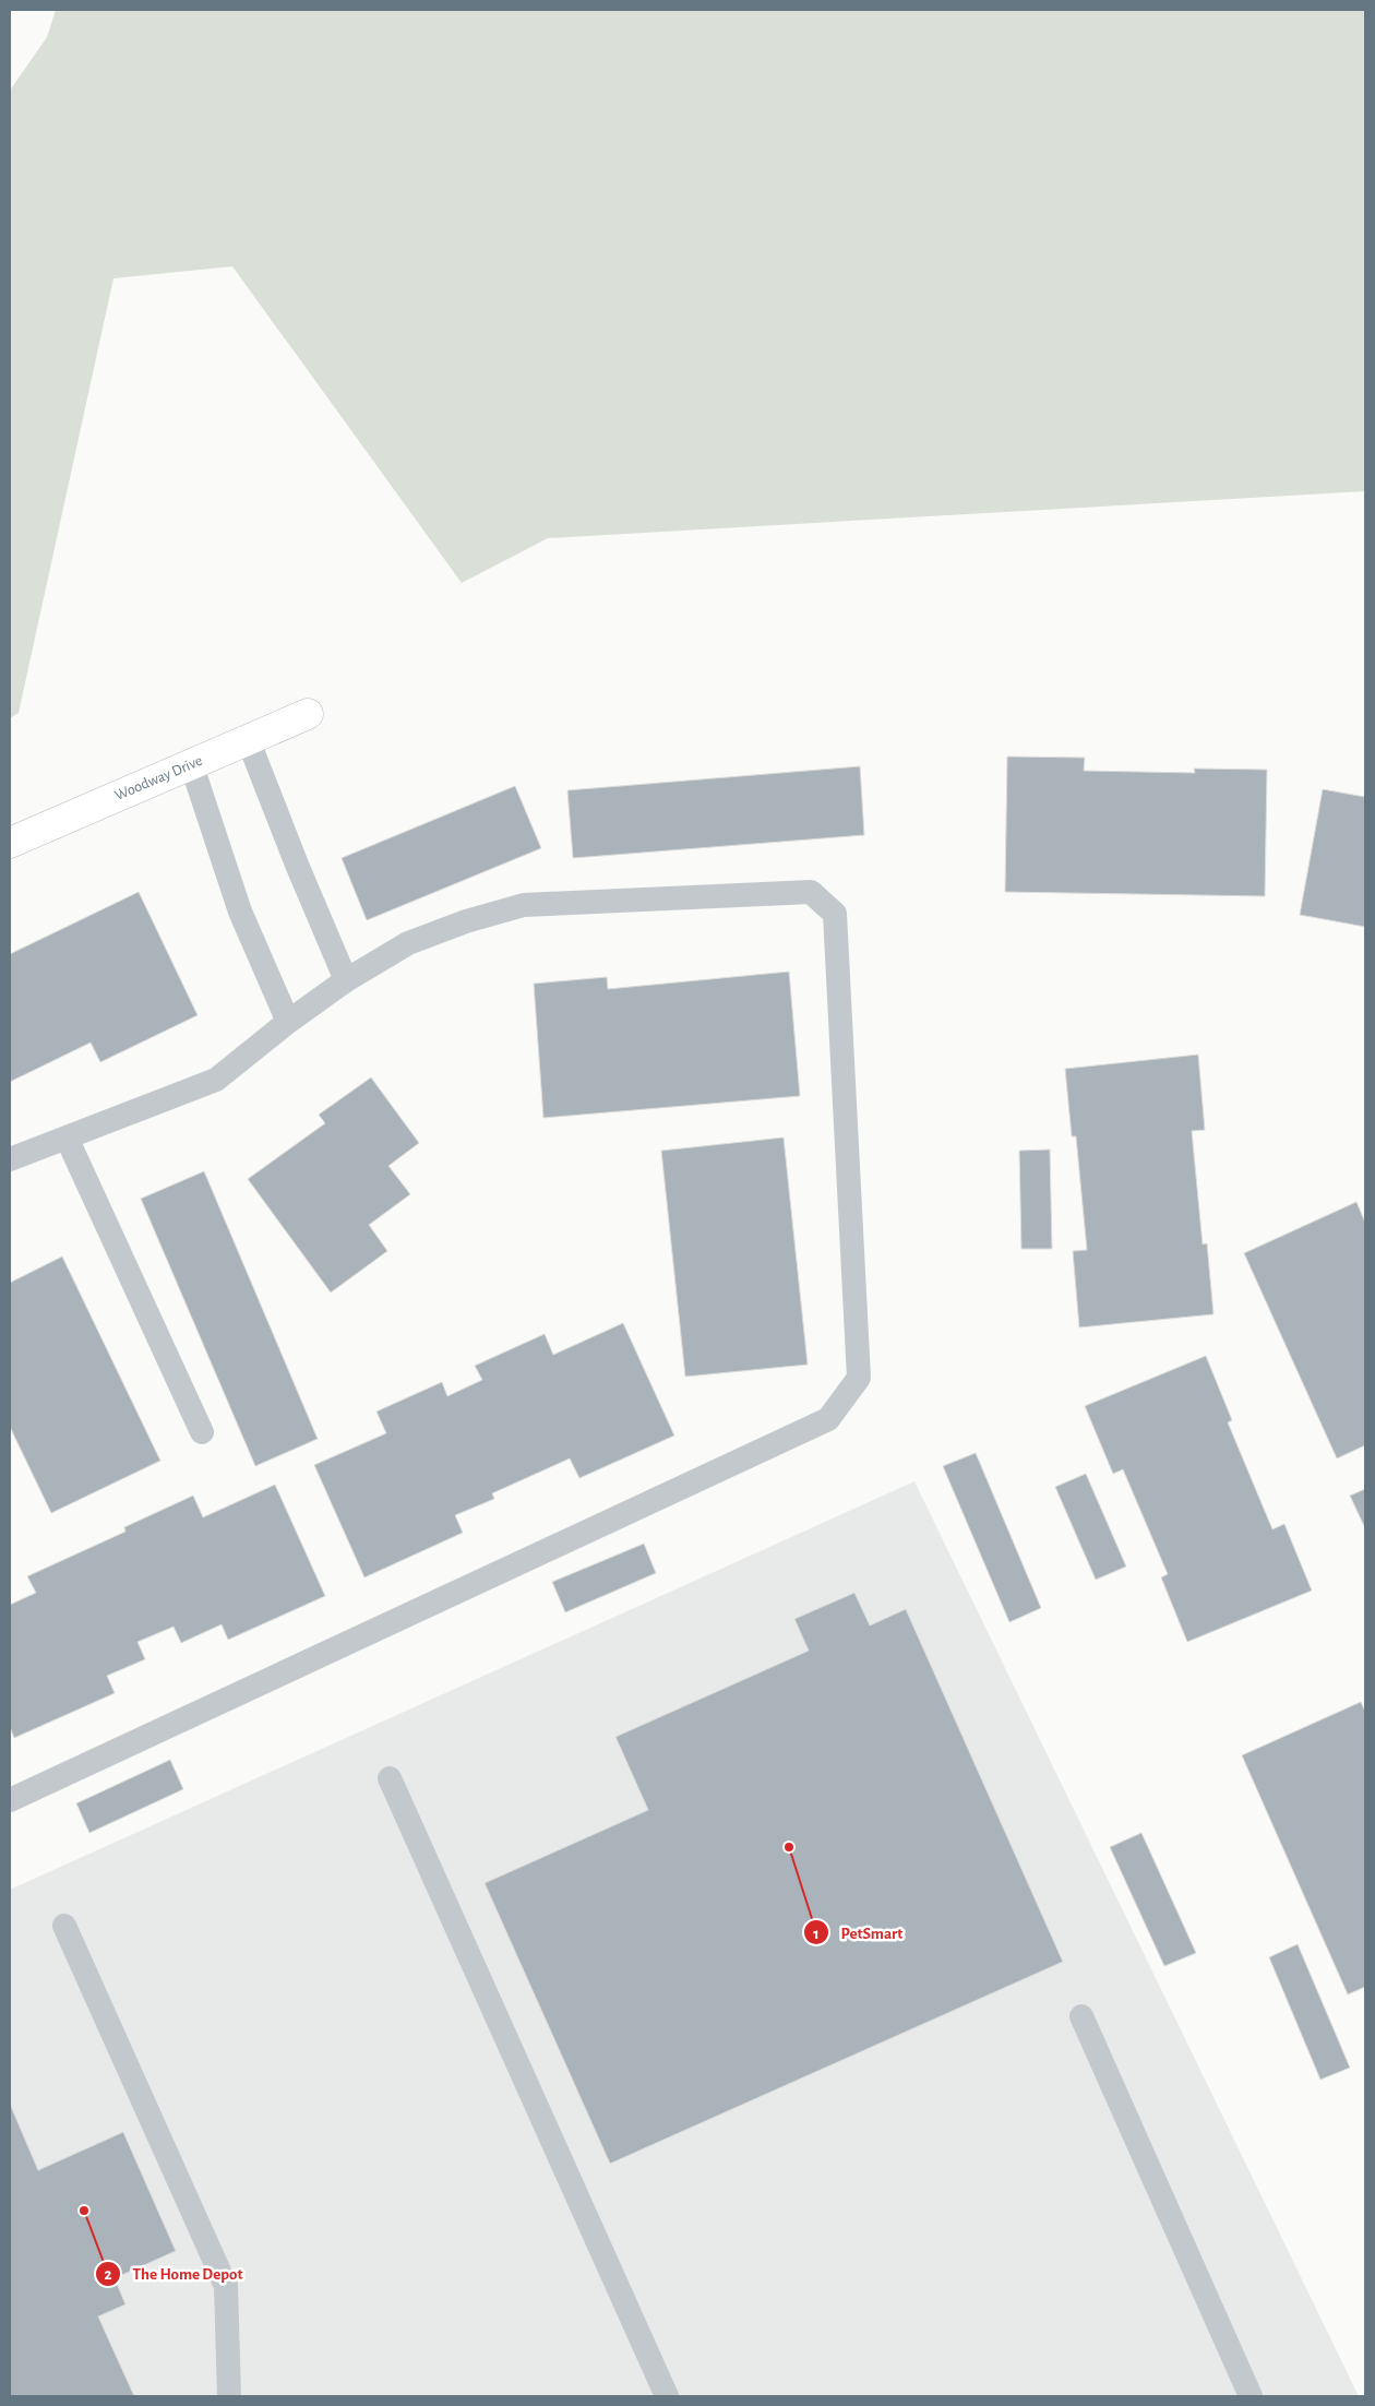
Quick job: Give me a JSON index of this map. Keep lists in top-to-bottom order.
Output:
{
  "streets": {
    "street": ["Woodway Drive"]
  },
  "places": ["PetSmart", "The Home Depot"]
}
